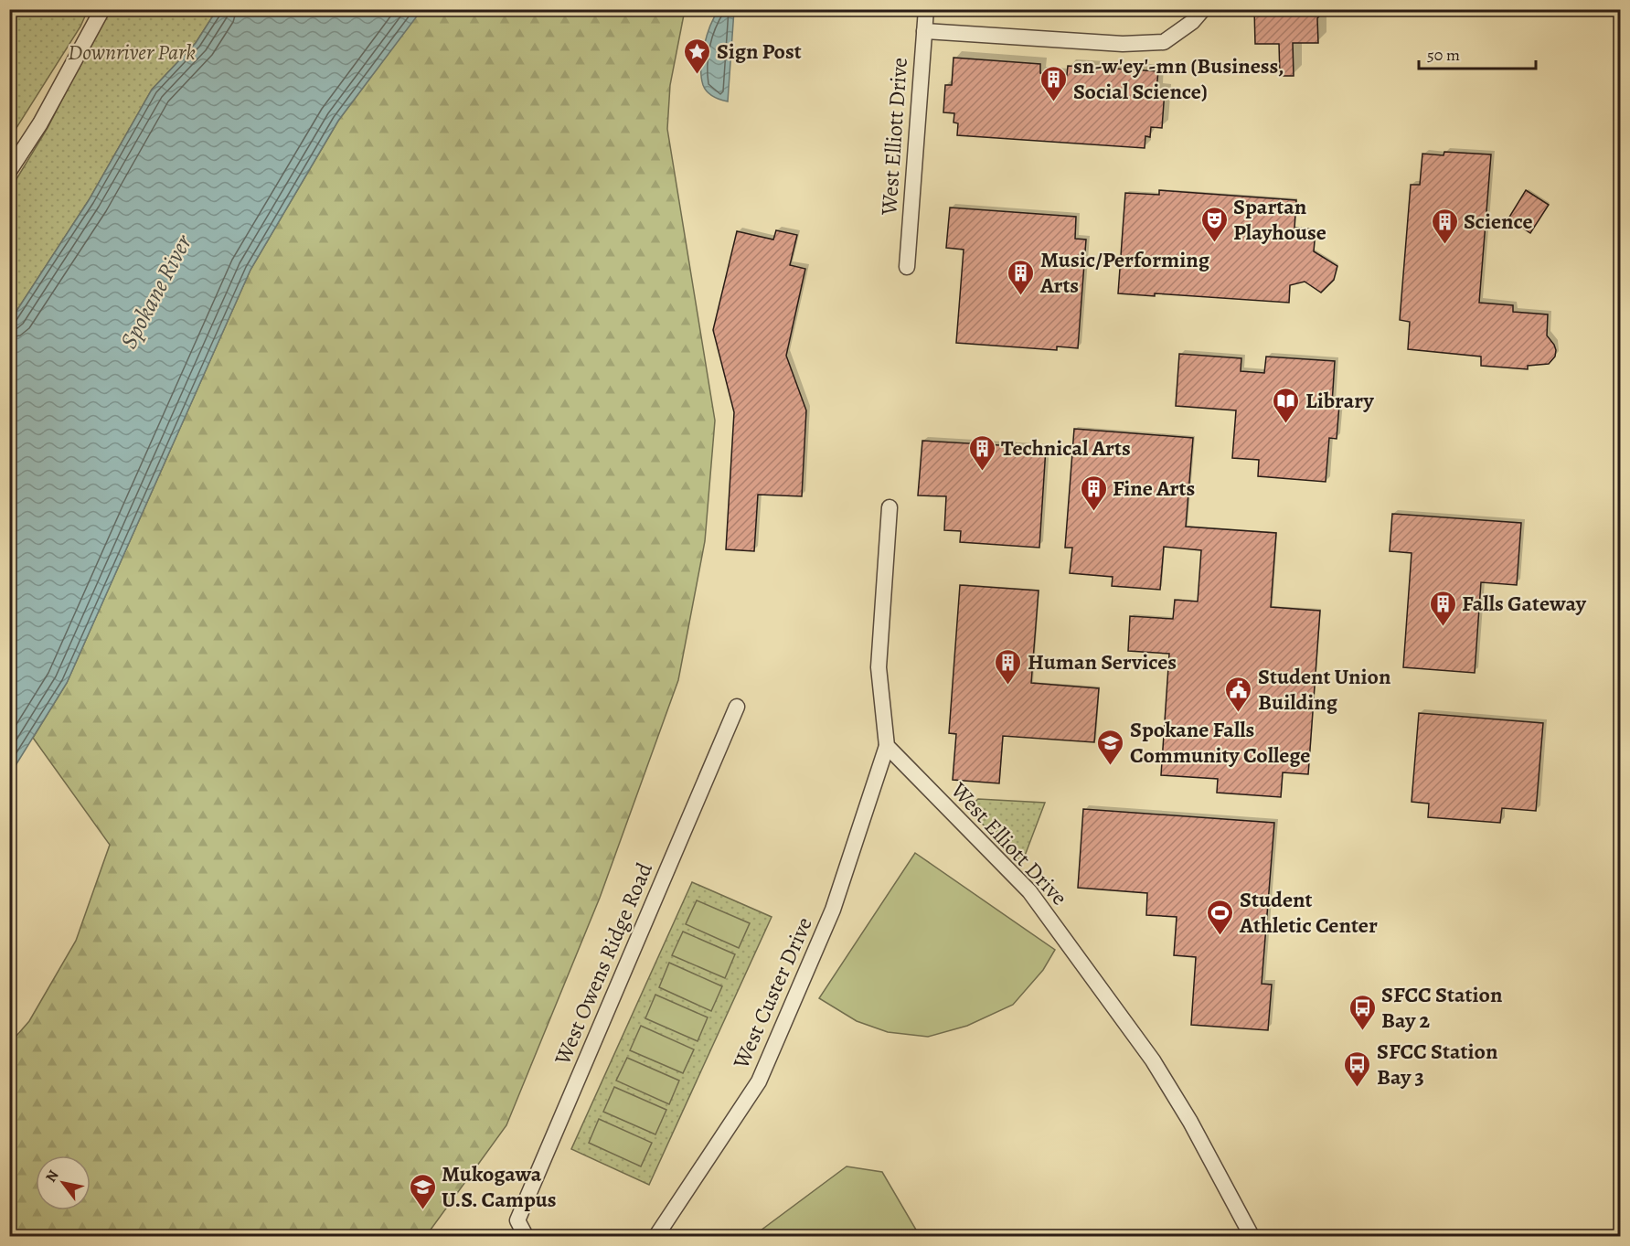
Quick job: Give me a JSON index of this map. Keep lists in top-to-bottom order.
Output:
{
  "streets": {
    "street": ["West Elliott Drive", "West Owens Ridge Road", "West Custer Drive"]
  },
  "crossings": [
    ["West Elliott Drive", "West Custer Drive"]
  ],
  "water": ["Spokane River"],
  "parks": ["Downriver Park"],
  "places": {
    "place": ["Sign Post"],
    "building": [
      "sn-w'ey'-mn (Business, Social Science)",
      "Science",
      "Music/Performing Arts",
      "Technical Arts",
      "Fine Arts",
      "Falls Gateway",
      "Human Services"
    ],
    "theatre": ["Spartan Playhouse"],
    "library": ["Library"],
    "public building": ["Student Union Building"],
    "school or university": ["Spokane Falls Community College", "Mukogawa U.S. Campus"],
    "sports": ["Student Athletic Center"],
    "bus stop": ["SFCC Station Bay 2", "SFCC Station Bay 3"]
  },
  "scale_bar": "50 m",
  "north": "top left"
}
